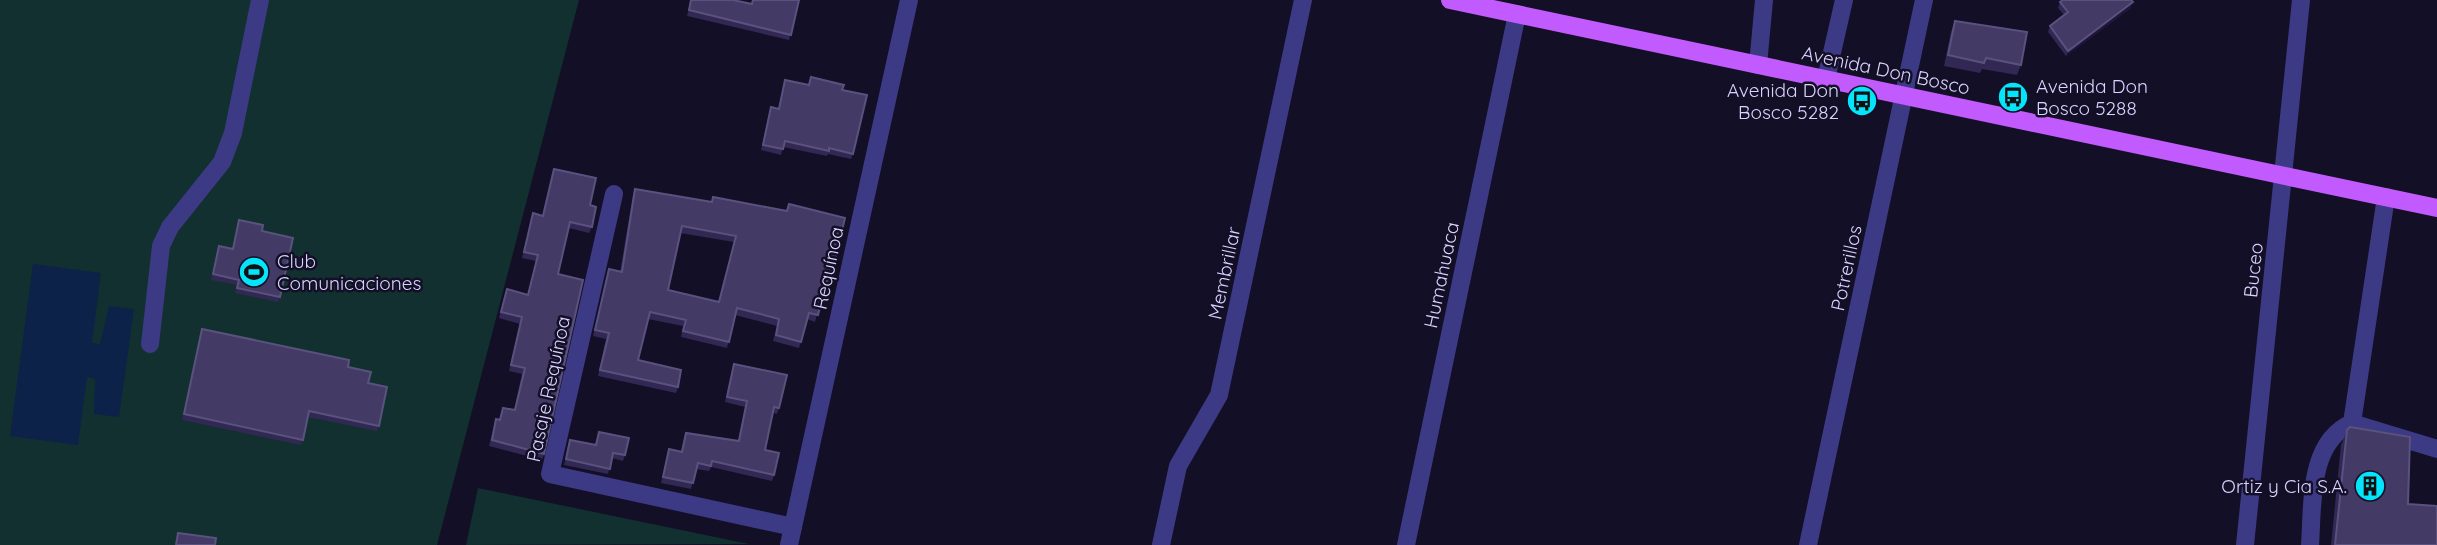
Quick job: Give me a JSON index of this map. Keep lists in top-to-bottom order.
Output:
{
  "streets": {
    "main road": ["Avenida Don Bosco"],
    "street": [
      "Requínoa",
      "Potrerillos",
      "Buceo",
      "Membrillar",
      "Humahuaca",
      "Pasaje Requínoa"
    ]
  },
  "crossings": [
    ["Avenida Don Bosco", "Potrerillos"],
    ["Avenida Don Bosco", "Buceo"],
    ["Avenida Don Bosco", "Humahuaca"],
    ["Requínoa", "Pasaje Requínoa"]
  ],
  "places": {
    "bus stop": ["Avenida Don Bosco 5288", "Avenida Don Bosco 5282"],
    "sports": ["Club Comunicaciones"],
    "building": ["Ortiz y Cia S.A."]
  }
}
